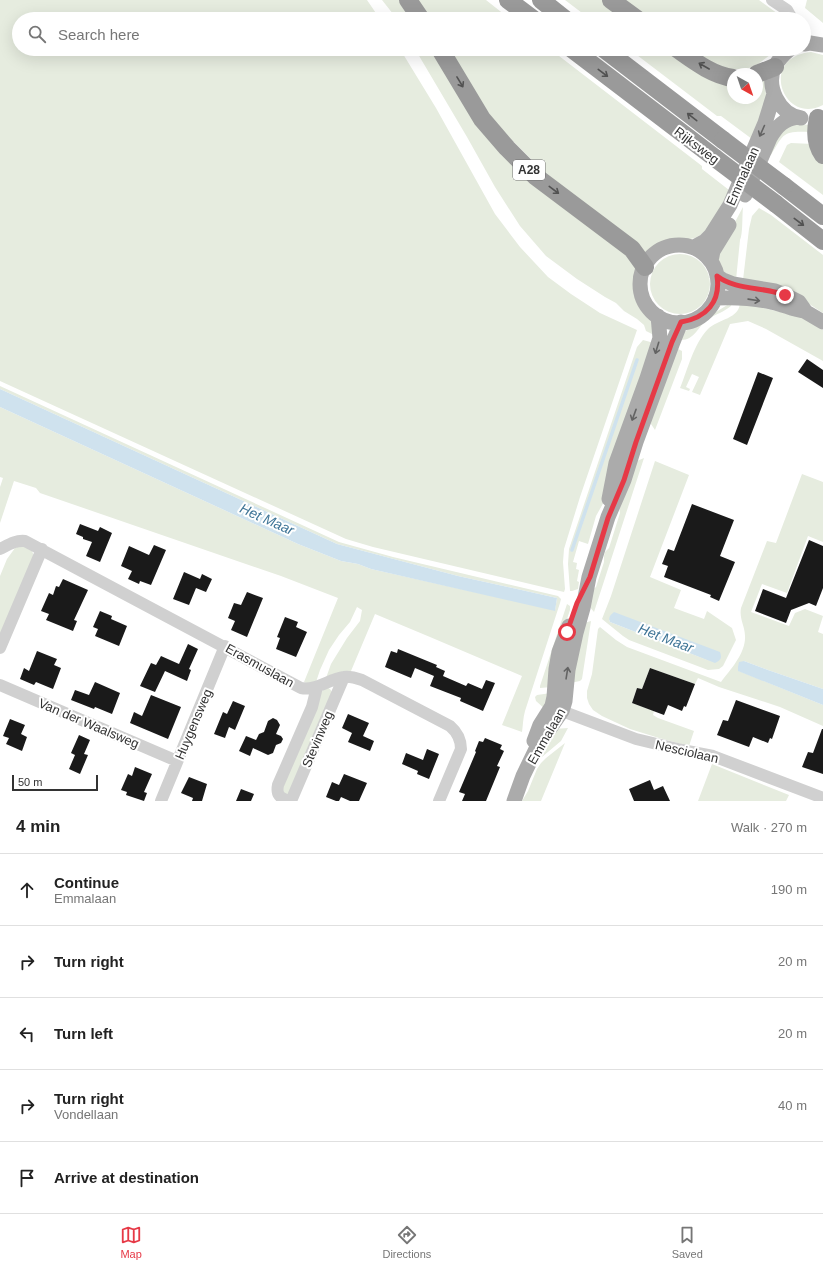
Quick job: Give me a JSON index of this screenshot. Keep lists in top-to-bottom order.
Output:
{
  "streets": {
    "highway": ["Rijksweg", "A28"],
    "main road": ["Emmalaan"],
    "street": [
      "Erasmuslaan",
      "Van der Waalsweg",
      "Huygensweg",
      "Stevinweg",
      "Nesciolaan"
    ]
  },
  "crossings": [
    ["A28", "Emmalaan"],
    ["Emmalaan", "Nesciolaan"],
    ["Erasmuslaan", "Huygensweg"],
    ["Erasmuslaan", "Stevinweg"],
    ["Van der Waalsweg", "Huygensweg"]
  ],
  "water": ["Het Maar"],
  "scale_bar": "50 m",
  "north": "bottom right",
  "page": {
    "search": "Search here",
    "scale": "50 m",
    "heading": ["4 min", "Walk · 270 m"],
    "list": [
      ["Continue", "Emmalaan", "190 m"],
      ["Turn right", "20 m"],
      ["Turn left", "20 m"],
      ["Turn right", "Vondellaan", "40 m"],
      "Arrive at destination"
    ],
    "nav": ["Map", "Directions", "Saved"]
  }
}
